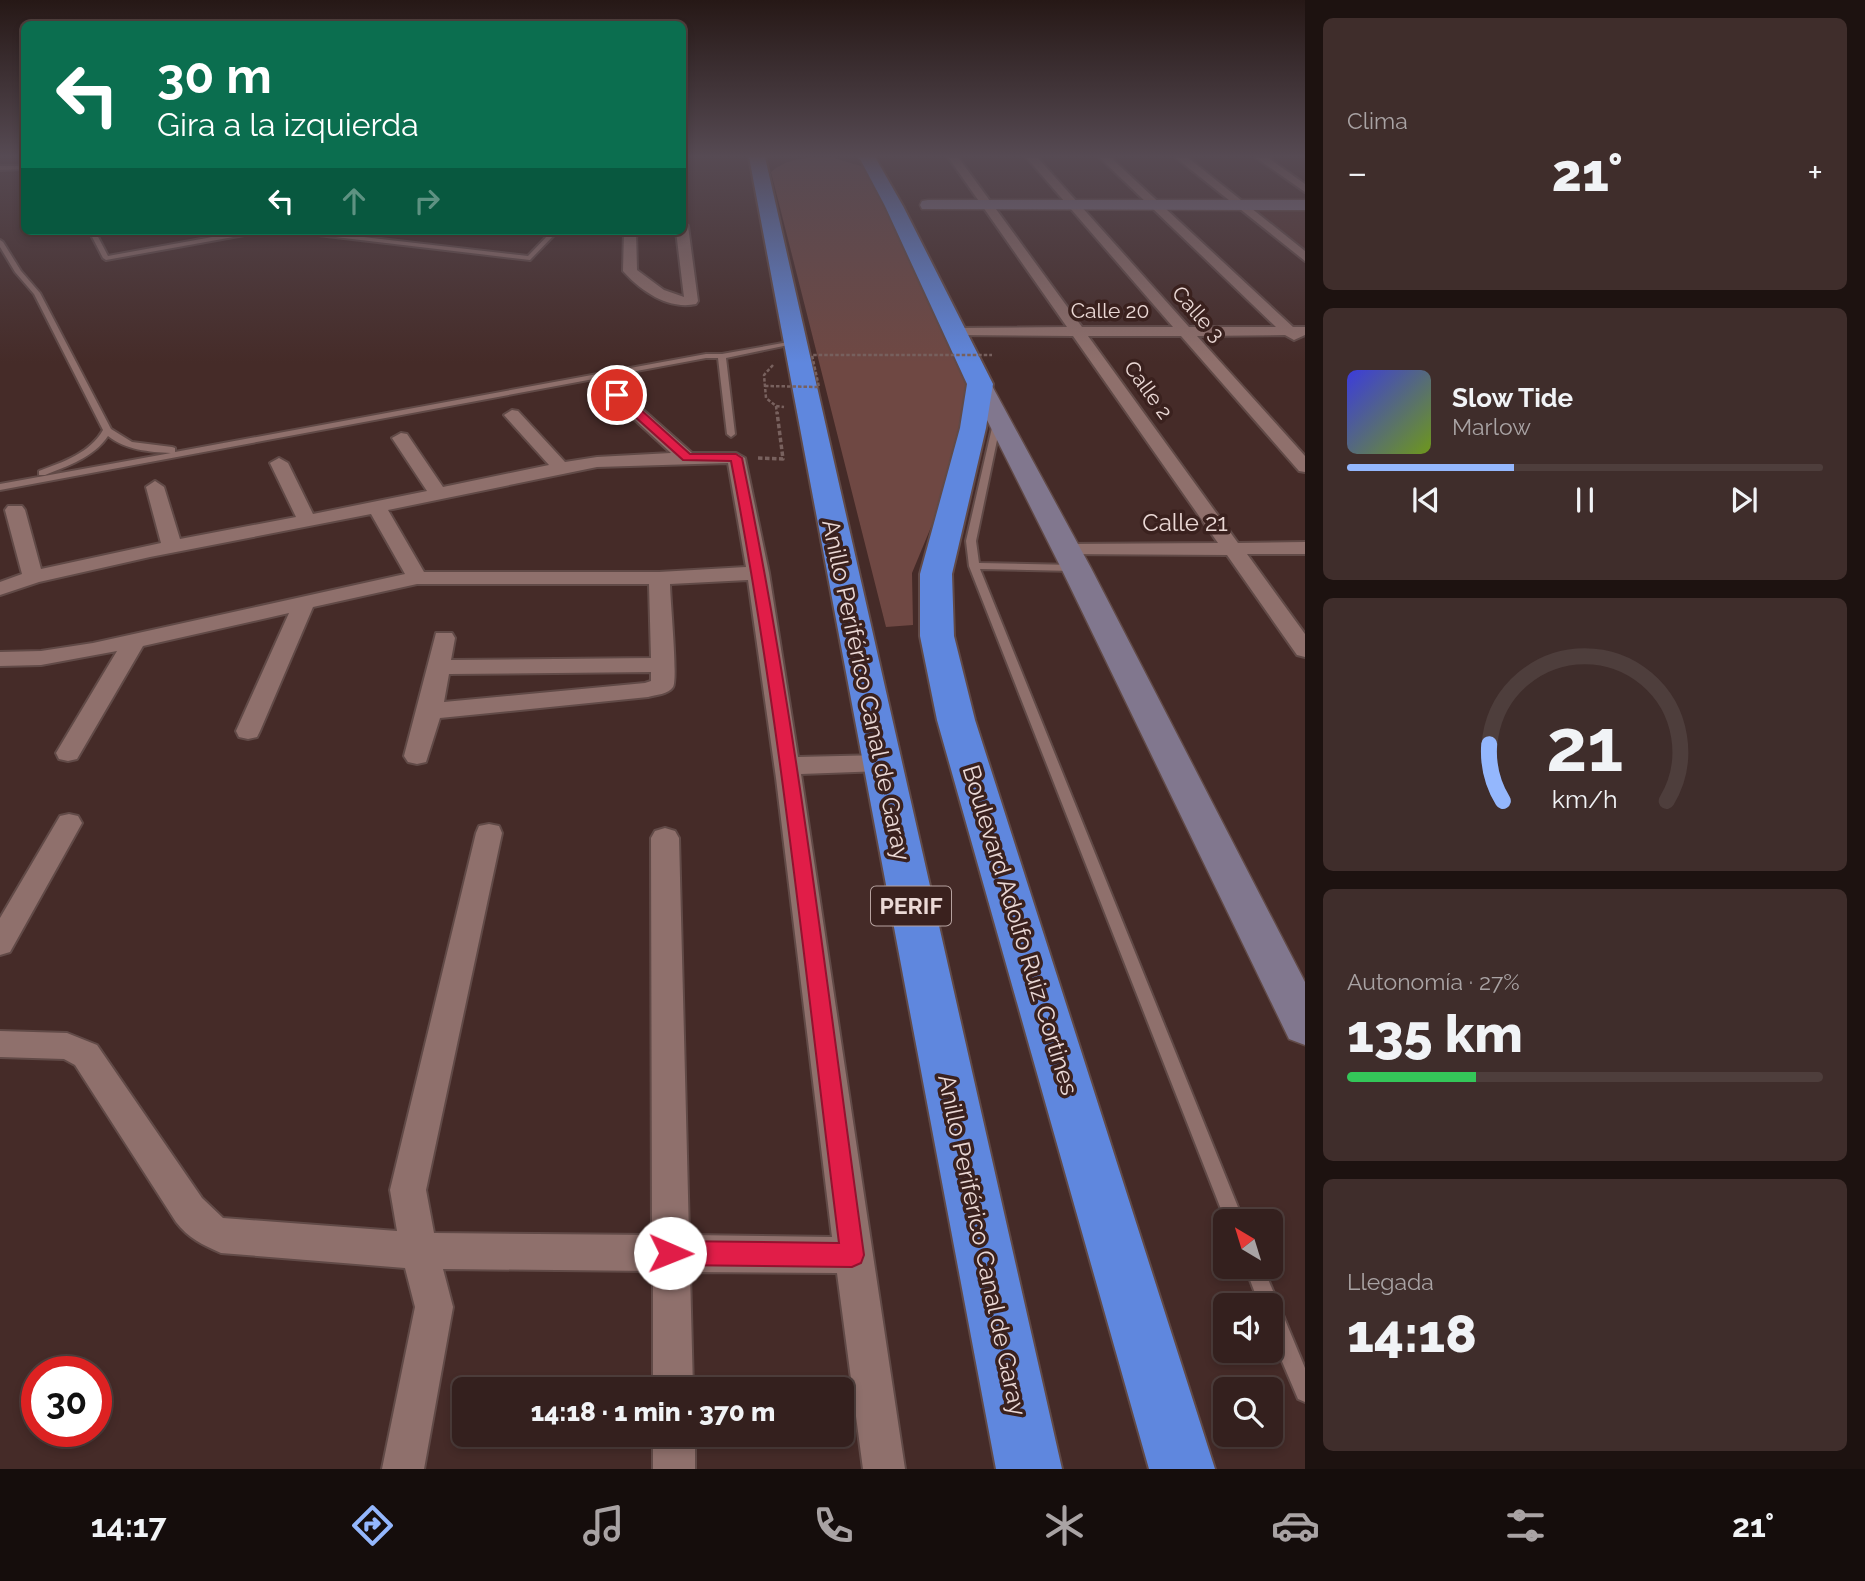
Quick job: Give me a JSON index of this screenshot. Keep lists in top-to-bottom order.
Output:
{
  "streets": {
    "highway": ["Anillo Periférico Canal de Garay", "PERIF", "Boulevard Adolfo Ruiz Cortines"],
    "street": [
      "Calle 20",
      "Calle 3",
      "Calle 2",
      "Calle 21"
    ]
  },
  "crossings": [
    ["Calle 20", "Calle 3"],
    ["Calle 20", "Calle 2"],
    ["Calle 2", "Calle 21"]
  ],
  "north": "top left",
  "page": {
    "tile": [
      "Clima",
      ["Autonomía · 27%", "135 km"],
      ["Llegada", "14:18"]
    ],
    "turn": ["30 m", "Gira a la izquierda"],
    "heat": ["−", "21°", "+"],
    "song": ["Slow Tide", "Marlow"],
    "limit": "30",
    "trip": "14:18 · 1 min · 370 m",
    "tabs": ["14:17", "21°"],
    "gauge": ["21", "km/h"]
  }
}
